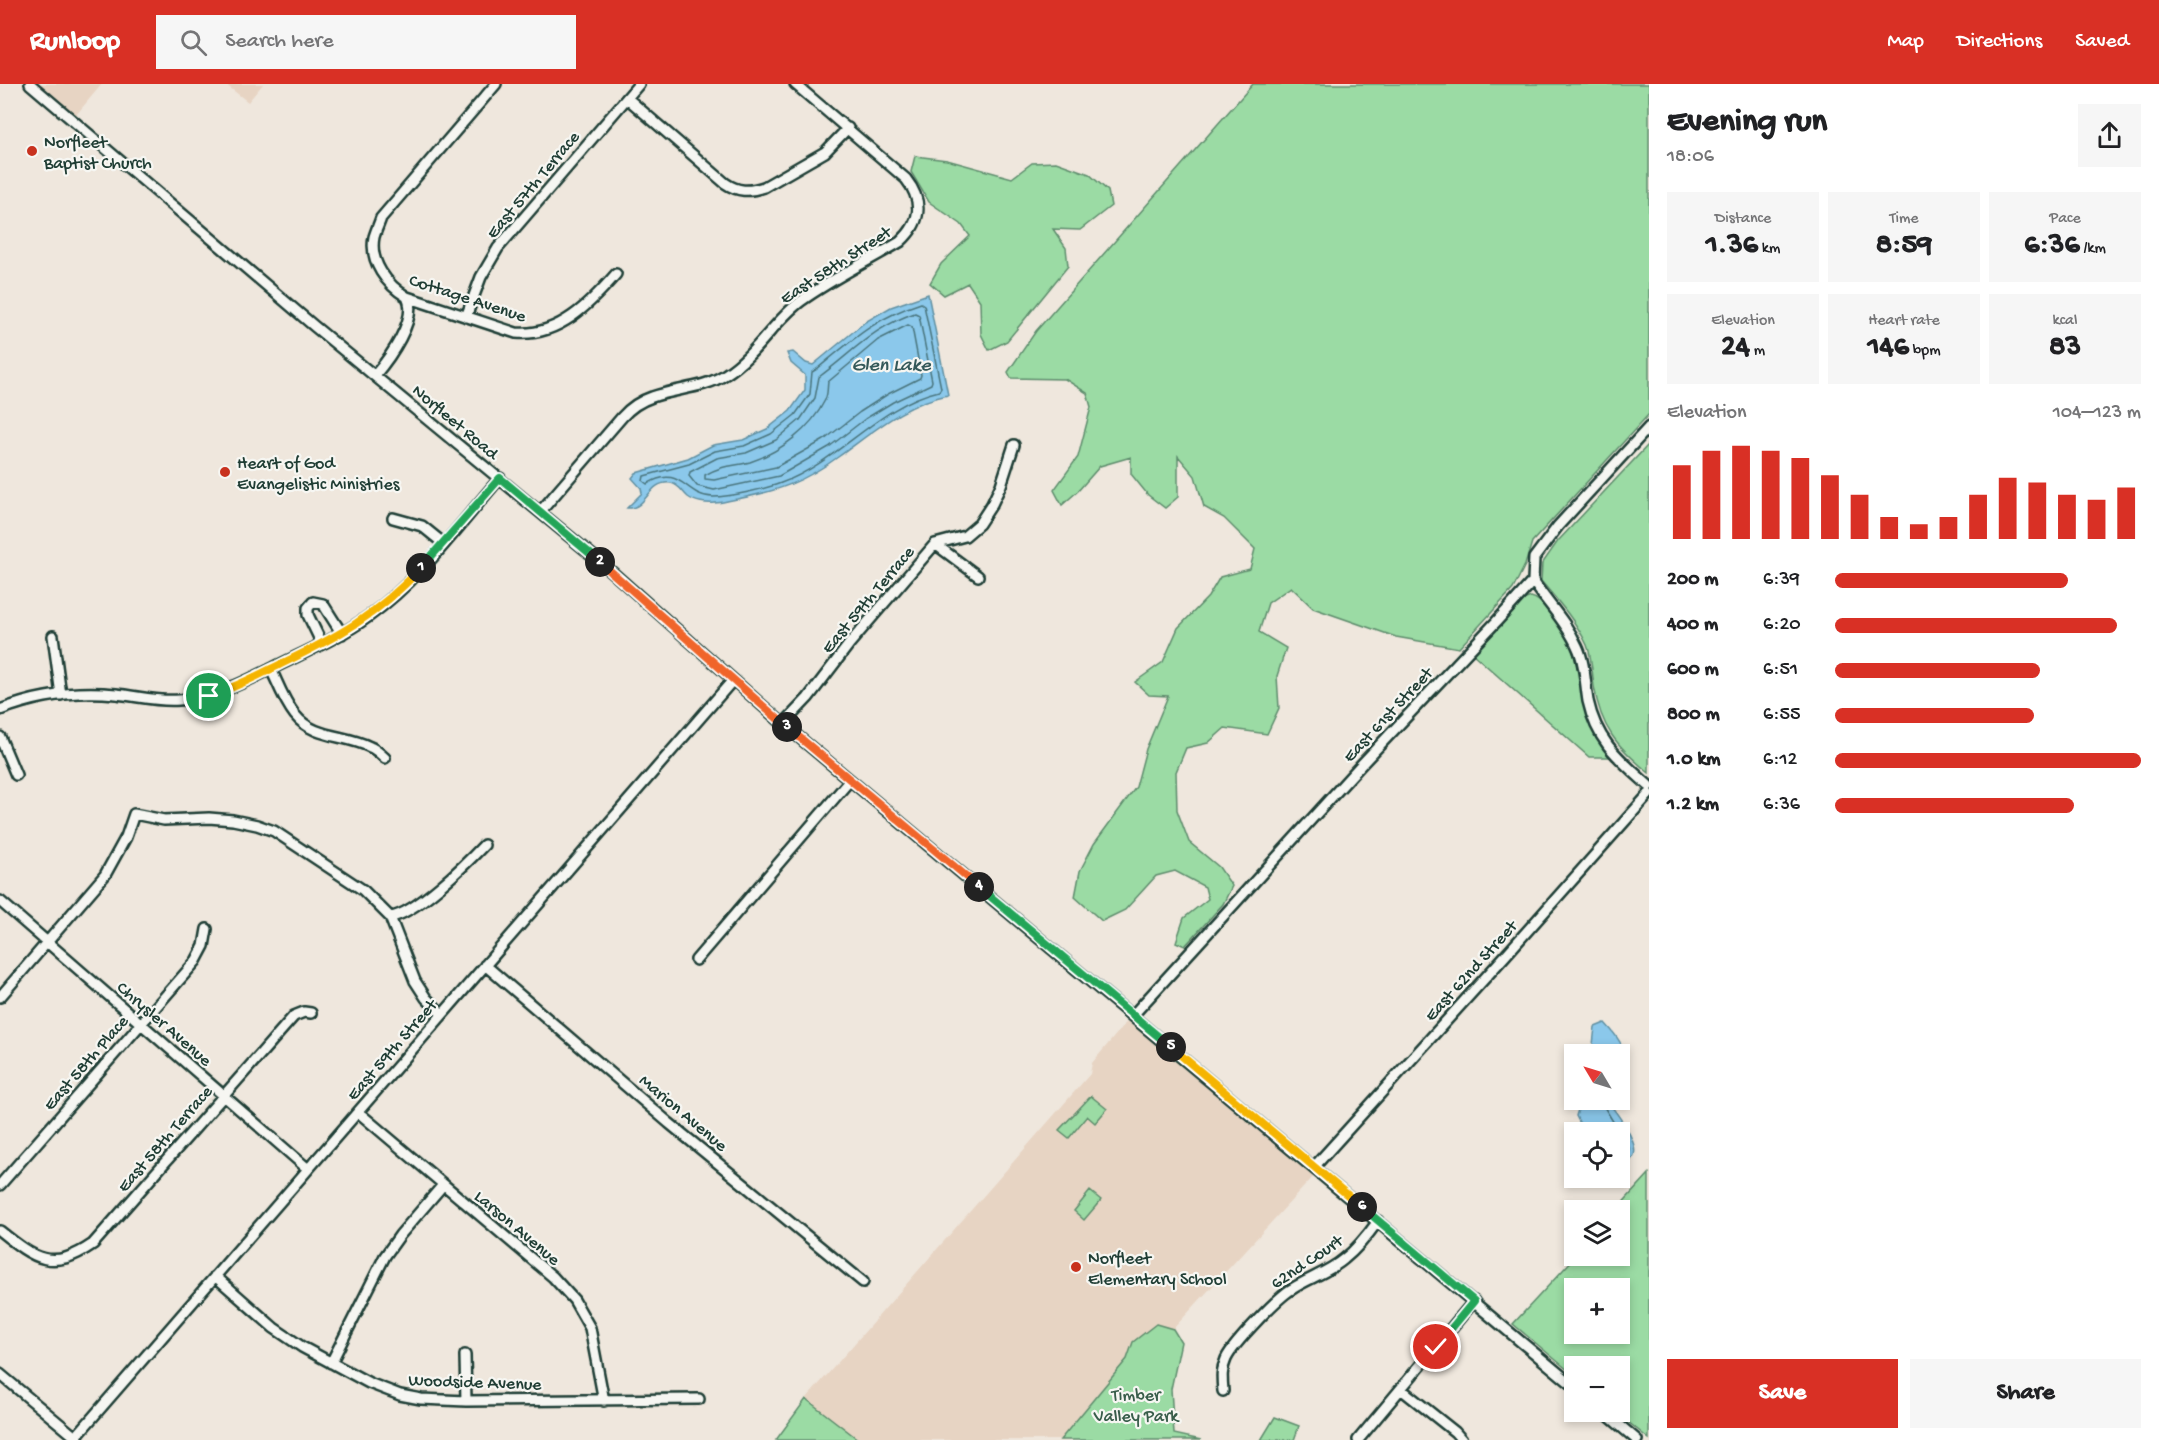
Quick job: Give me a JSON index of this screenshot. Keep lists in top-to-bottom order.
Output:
{
  "streets": {
    "street": [
      "East 57th Terrace",
      "East 58th Street",
      "Cottage Avenue",
      "Norfleet Road",
      "East 59th Terrace",
      "East 61st Street",
      "East 62nd Street",
      "Chrysler Avenue",
      "East 59th Street",
      "East 58th Place",
      "Marion Avenue",
      "East 58th Terrace",
      "Larson Avenue",
      "62nd Court",
      "Woodside Avenue"
    ]
  },
  "crossings": [
    ["East 57th Terrace", "Cottage Avenue"],
    ["East 58th Street", "Norfleet Road"],
    ["Norfleet Road", "East 59th Terrace"],
    ["Norfleet Road", "East 61st Street"],
    ["Norfleet Road", "East 62nd Street"],
    ["Norfleet Road", "East 59th Street"],
    ["Norfleet Road", "62nd Court"],
    ["Chrysler Avenue", "East 59th Street"],
    ["Chrysler Avenue", "East 58th Place"],
    ["Chrysler Avenue", "East 58th Terrace"],
    ["East 59th Street", "Marion Avenue"],
    ["East 59th Street", "Larson Avenue"],
    ["East 59th Street", "Woodside Avenue"],
    ["Larson Avenue", "Woodside Avenue"]
  ],
  "water": ["Glen Lake"],
  "parks": ["Timber Valley Park"],
  "places": ["Norfleet Baptist Church", "Heart of God Evangelistic Ministries", "Norfleet Elementary School"],
  "north": "top left",
  "page": {
    "header": "Runloop",
    "search": "Search here",
    "nav": ["Map", "Directions", "Saved"],
    "heading": ["Evening run", "18:06"],
    "stats": [
      ["Distance", "1.36 km"],
      ["Time", "8:59"],
      ["Pace", "6:36 /km"],
      ["Elevation", "24 m"],
      ["Heart rate", "146 bpm"],
      ["kcal", "83"]
    ],
    "chart": ["Elevation", "104–123 m"],
    "pins": [
      "2",
      "1",
      "3",
      "4",
      "5",
      "6"
    ],
    "list": [
      {
        "name": "200 m",
        "note": "6:39"
      },
      {
        "name": "400 m",
        "note": "6:20"
      },
      {
        "name": "600 m",
        "note": "6:51"
      },
      {
        "name": "800 m",
        "note": "6:55"
      },
      {
        "name": "1.0 km",
        "note": "6:12"
      },
      {
        "name": "1.2 km",
        "note": "6:36"
      }
    ],
    "map_buttons": ["+", "−"],
    "buttons": ["Save", "Share"]
  }
}
